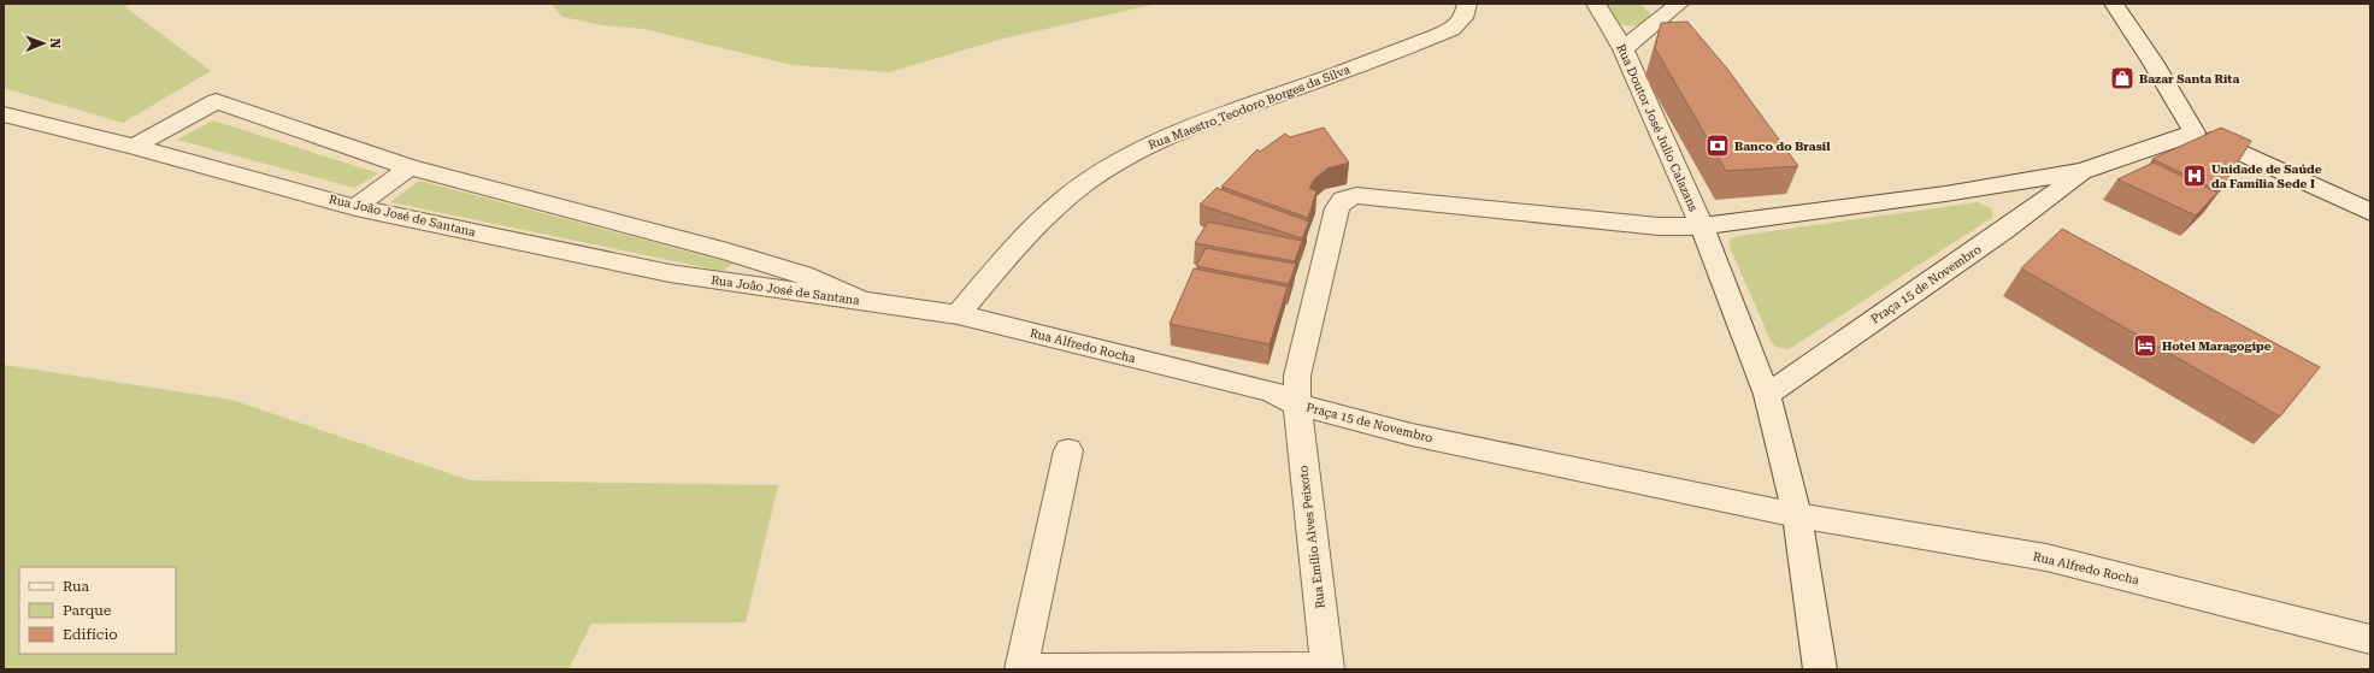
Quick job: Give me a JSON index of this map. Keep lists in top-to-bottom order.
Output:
{
  "streets": {
    "street": [
      "Rua Maestro Teodoro Borges da Silva",
      "Rua Doutor José Julio Calazans",
      "Rua João José de Santana",
      "Praça 15 de Novembro",
      "Rua Alfredo Rocha",
      "Rua Emílio Alves Peixoto"
    ]
  },
  "crossings": [
    ["Rua Maestro Teodoro Borges da Silva", "Rua Alfredo Rocha"],
    ["Rua Doutor José Julio Calazans", "Praça 15 de Novembro"],
    ["Rua João José de Santana", "Rua Alfredo Rocha"],
    ["Praça 15 de Novembro", "Rua Alfredo Rocha"],
    ["Praça 15 de Novembro", "Rua Emílio Alves Peixoto"],
    ["Rua Alfredo Rocha", "Rua Emílio Alves Peixoto"]
  ],
  "places": {
    "shop": ["Bazar Santa Rita"],
    "bank": ["Banco do Brasil"],
    "hospital": ["Unidade de Saúde da Família Sede I"],
    "hotel": ["Hotel Maragogipe"]
  },
  "legend": ["Rua", "Parque", "Edifício"],
  "north": "right"
}
